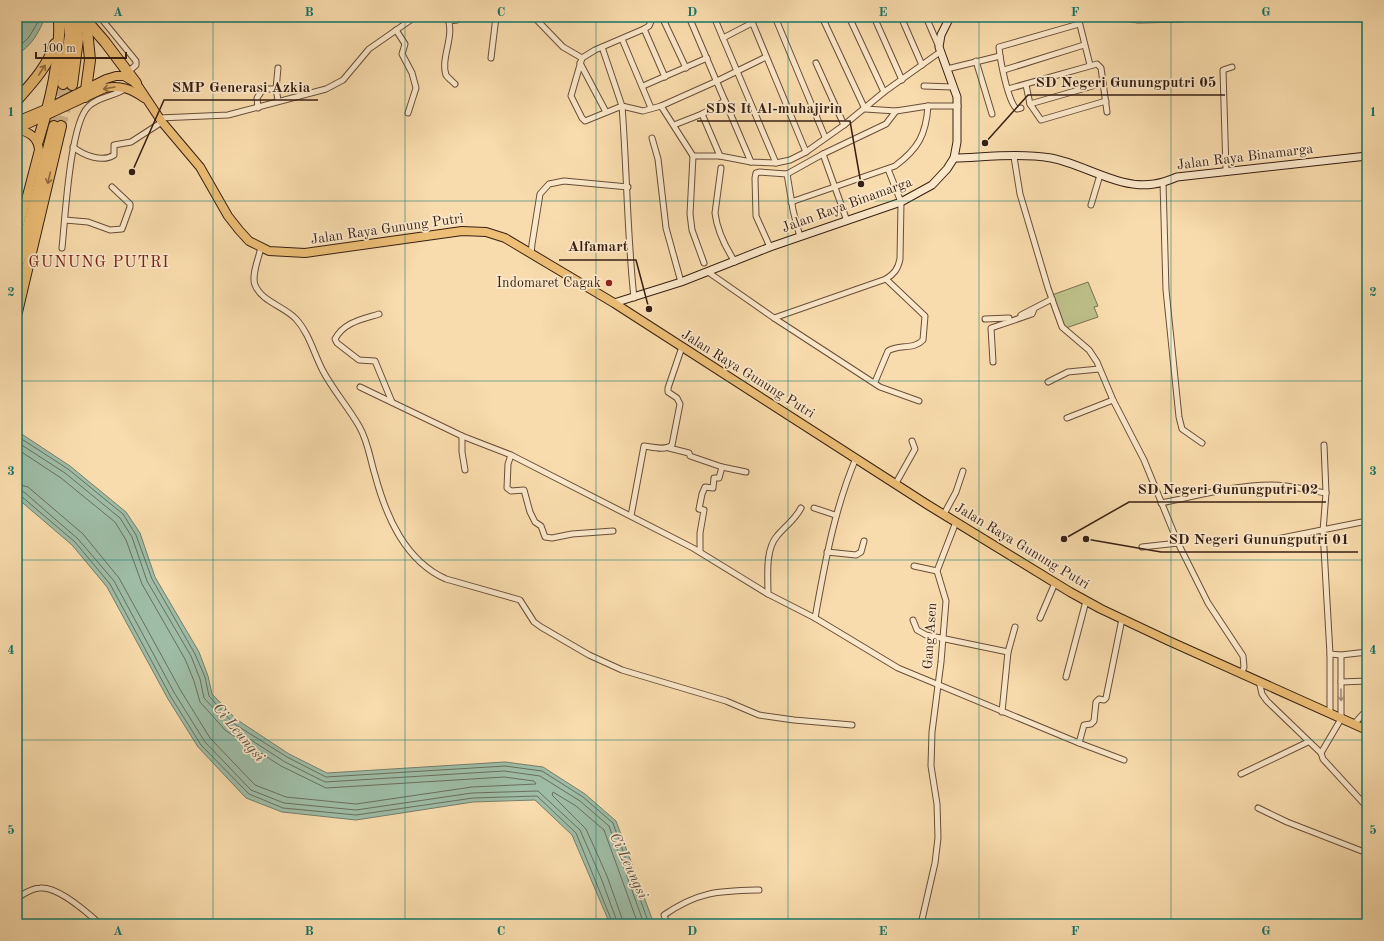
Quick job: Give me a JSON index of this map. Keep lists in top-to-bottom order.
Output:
{
  "streets": {
    "main road": ["Jalan Raya Gunung Putri"],
    "street": ["Jalan Raya Binamarga", "Gang Asen"]
  },
  "crossings": [
    ["Jalan Raya Binamarga", "Jalan Raya Gunung Putri"]
  ],
  "districts": ["GUNUNG PUTRI"],
  "water": ["Ci Leungsi"],
  "places": [
    "SD Negeri Gunungputri 05",
    "SMP Generasi Azkia",
    "SDS It Al-muhajirin",
    "Indomaret Cagak",
    "Alfamart",
    "SD Negeri Gunungputri 02",
    "SD Negeri Gunungputri 01"
  ],
  "scale_bar": "100 m",
  "grid": {
    "columns": [
      "A",
      "B",
      "C",
      "D",
      "E",
      "F",
      "G"
    ],
    "rows": [
      "1",
      "2",
      "3",
      "4",
      "5"
    ]
  }
}
